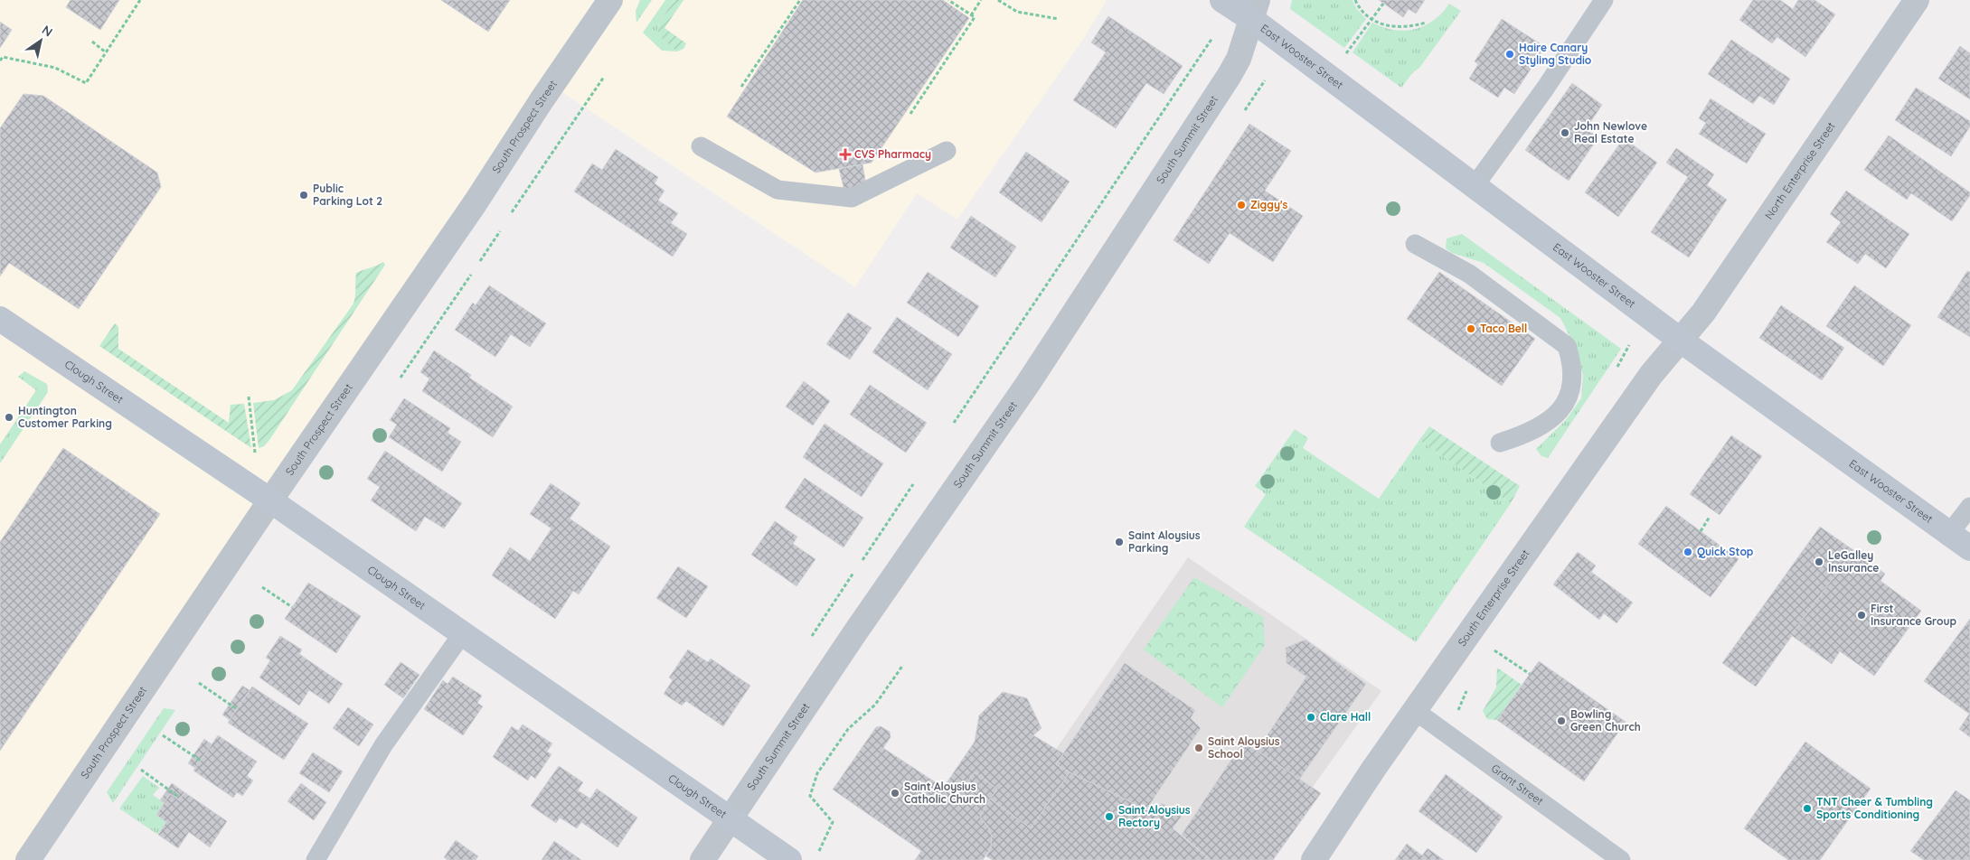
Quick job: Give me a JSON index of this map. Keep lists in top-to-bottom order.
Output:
{
  "streets": {
    "street": [
      "East Wooster Street",
      "South Prospect Street",
      "South Summit Street",
      "North Enterprise Street",
      "Clough Street",
      "South Enterprise Street"
    ],
    "lane": ["Grant Street"]
  },
  "crossings": [
    ["East Wooster Street", "South Summit Street"],
    ["East Wooster Street", "North Enterprise Street"],
    ["East Wooster Street", "South Enterprise Street"],
    ["South Prospect Street", "Clough Street"],
    ["South Summit Street", "Clough Street"],
    ["North Enterprise Street", "South Enterprise Street"],
    ["South Enterprise Street", "Grant Street"]
  ],
  "places": {
    "other": [
      "Haire Canary Styling Studio",
      "John Newlove Real Estate",
      "Public Parking Lot 2",
      "Ziggy's",
      "Taco Bell",
      "Huntington Customer Parking",
      "Saint Aloysius Parking",
      "Quick Stop",
      "LeGalley Insurance",
      "First Insurance Group",
      "Clare Hall",
      "Bowling Green Church",
      "Saint Aloysius School",
      "Saint Aloysius Catholic Church",
      "TNT Cheer & Tumbling Sports Conditioning",
      "Saint Aloysius Rectory"
    ],
    "health": ["CVS Pharmacy"]
  },
  "north": "top right"
}
